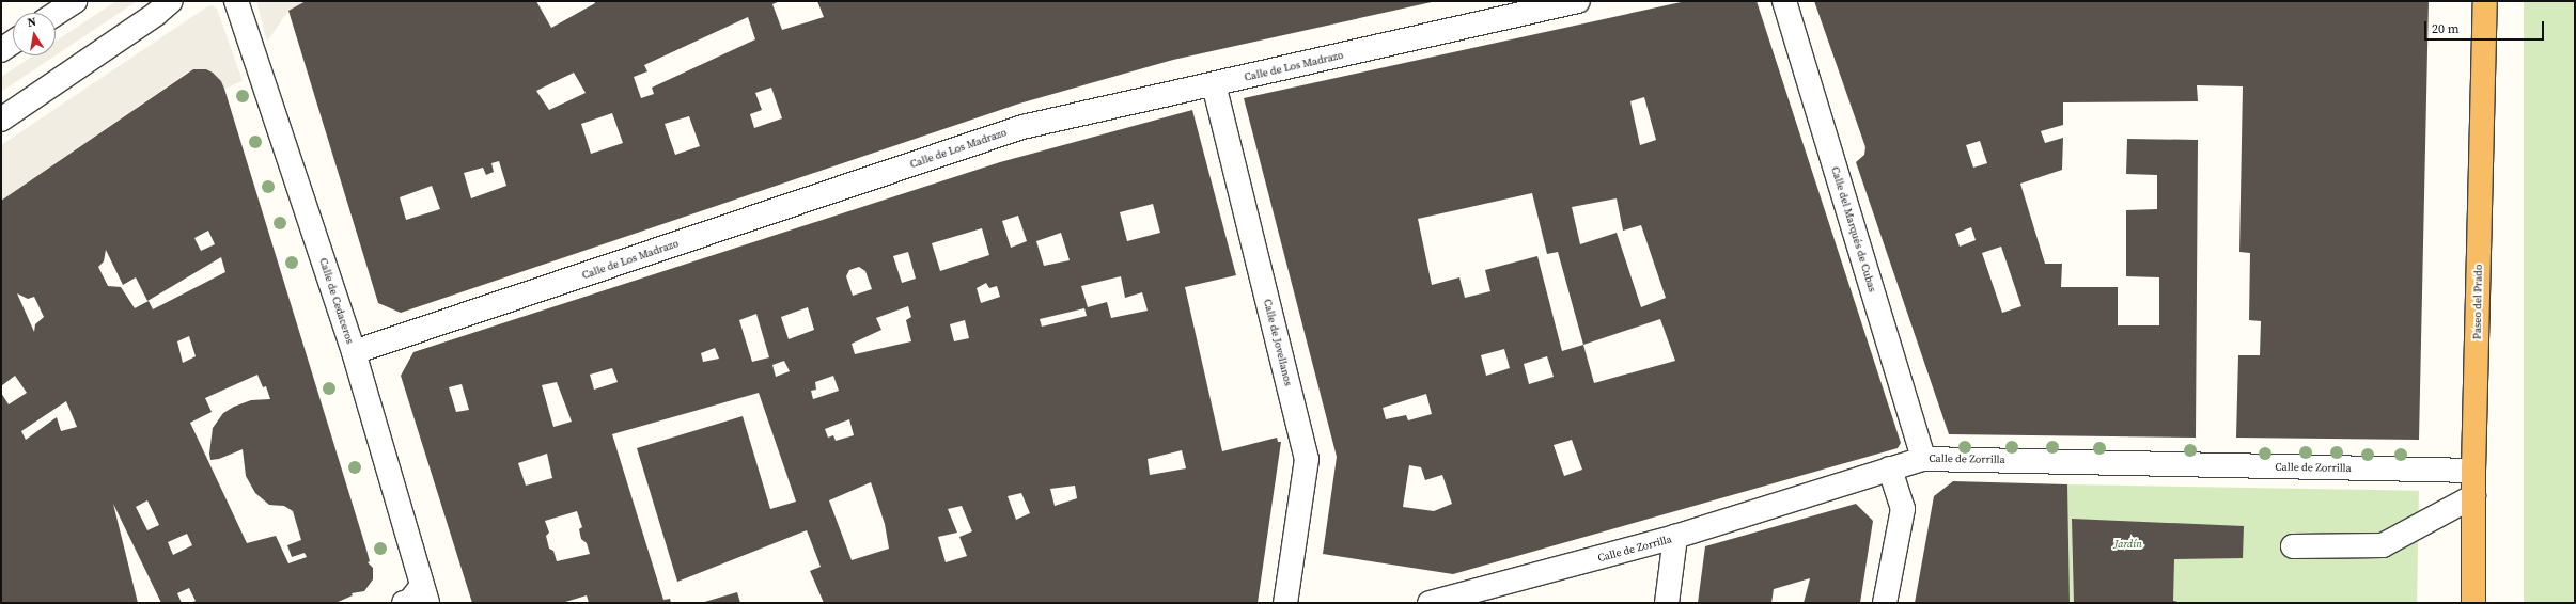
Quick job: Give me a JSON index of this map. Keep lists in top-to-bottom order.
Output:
{
  "streets": {
    "highway": ["Paseo del Prado"],
    "street": [
      "Calle de Los Madrazo",
      "Calle del Marqués de Cubas",
      "Calle de Cedaceros",
      "Calle de Jovellanos",
      "Calle de Zorrilla"
    ]
  },
  "crossings": [
    ["Calle de Los Madrazo", "Calle de Cedaceros"],
    ["Calle de Los Madrazo", "Calle de Jovellanos"],
    ["Calle del Marqués de Cubas", "Calle de Zorrilla"],
    ["Paseo del Prado", "Calle de Zorrilla"]
  ],
  "parks": ["Jardín"],
  "scale_bar": "20 m",
  "north": "top"
}
